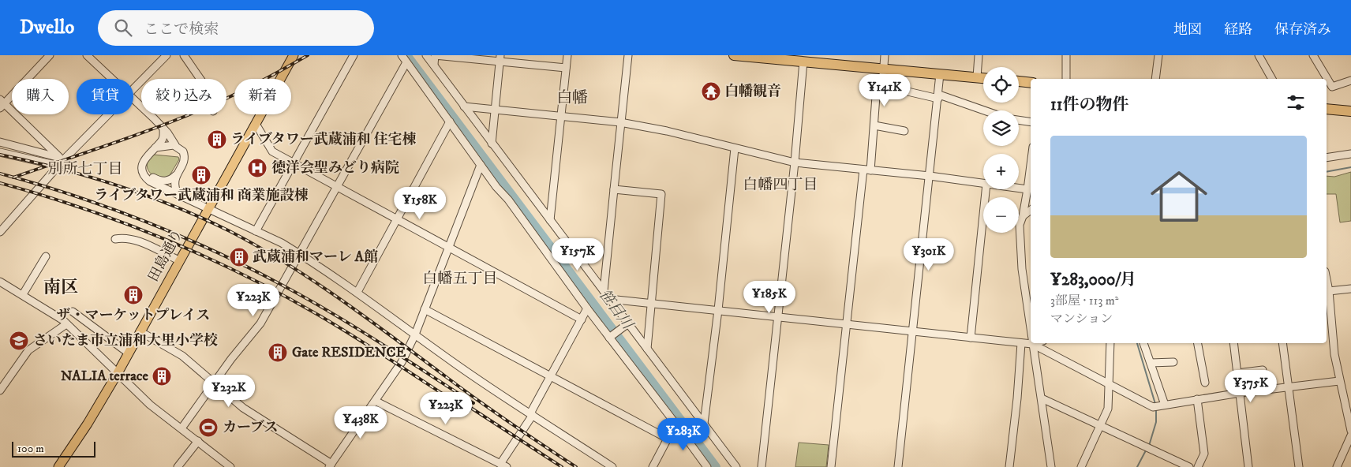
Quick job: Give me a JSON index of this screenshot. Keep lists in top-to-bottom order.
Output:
{
  "streets": {
    "main road": ["田島通り"]
  },
  "districts": [
    "白幡",
    "別所七丁目",
    "白幡四丁目",
    "白幡五丁目",
    "南区"
  ],
  "water": ["笹目川"],
  "places": {
    "temple": ["白幡観音"],
    "building": [
      "ライブタワー武蔵浦和 住宅棟",
      "ライブタワー武蔵浦和 商業施設棟",
      "武蔵浦和マーレ A館",
      "ザ・マーケットプレイス",
      "Gate RESIDENCE",
      "NALIA terrace"
    ],
    "hospital": ["徳洋会聖みどり病院"],
    "school or university": ["さいたま市立浦和大里小学校"],
    "sports": ["カーブス"]
  },
  "scale_bar": "100 m",
  "page": {
    "header": "Dwello",
    "search": "ここで検索",
    "nav": ["地図", "経路", "保存済み"],
    "map_buttons": ["+", "−"],
    "price": [
      "¥141K",
      "¥158K",
      "¥157K",
      "¥301K",
      "¥185K",
      "¥223K",
      "¥375K",
      "¥232K",
      "¥223K",
      "¥438K",
      "¥283K"
    ],
    "chip": [
      "購入",
      "賃貸",
      "絞り込み",
      "新着"
    ],
    "heading": "11件の物件",
    "list": [
      {
        "name": "¥283,000/月",
        "note": "3部屋 · 113 m² · マンション"
      }
    ],
    "scale": "100 m"
  }
}
